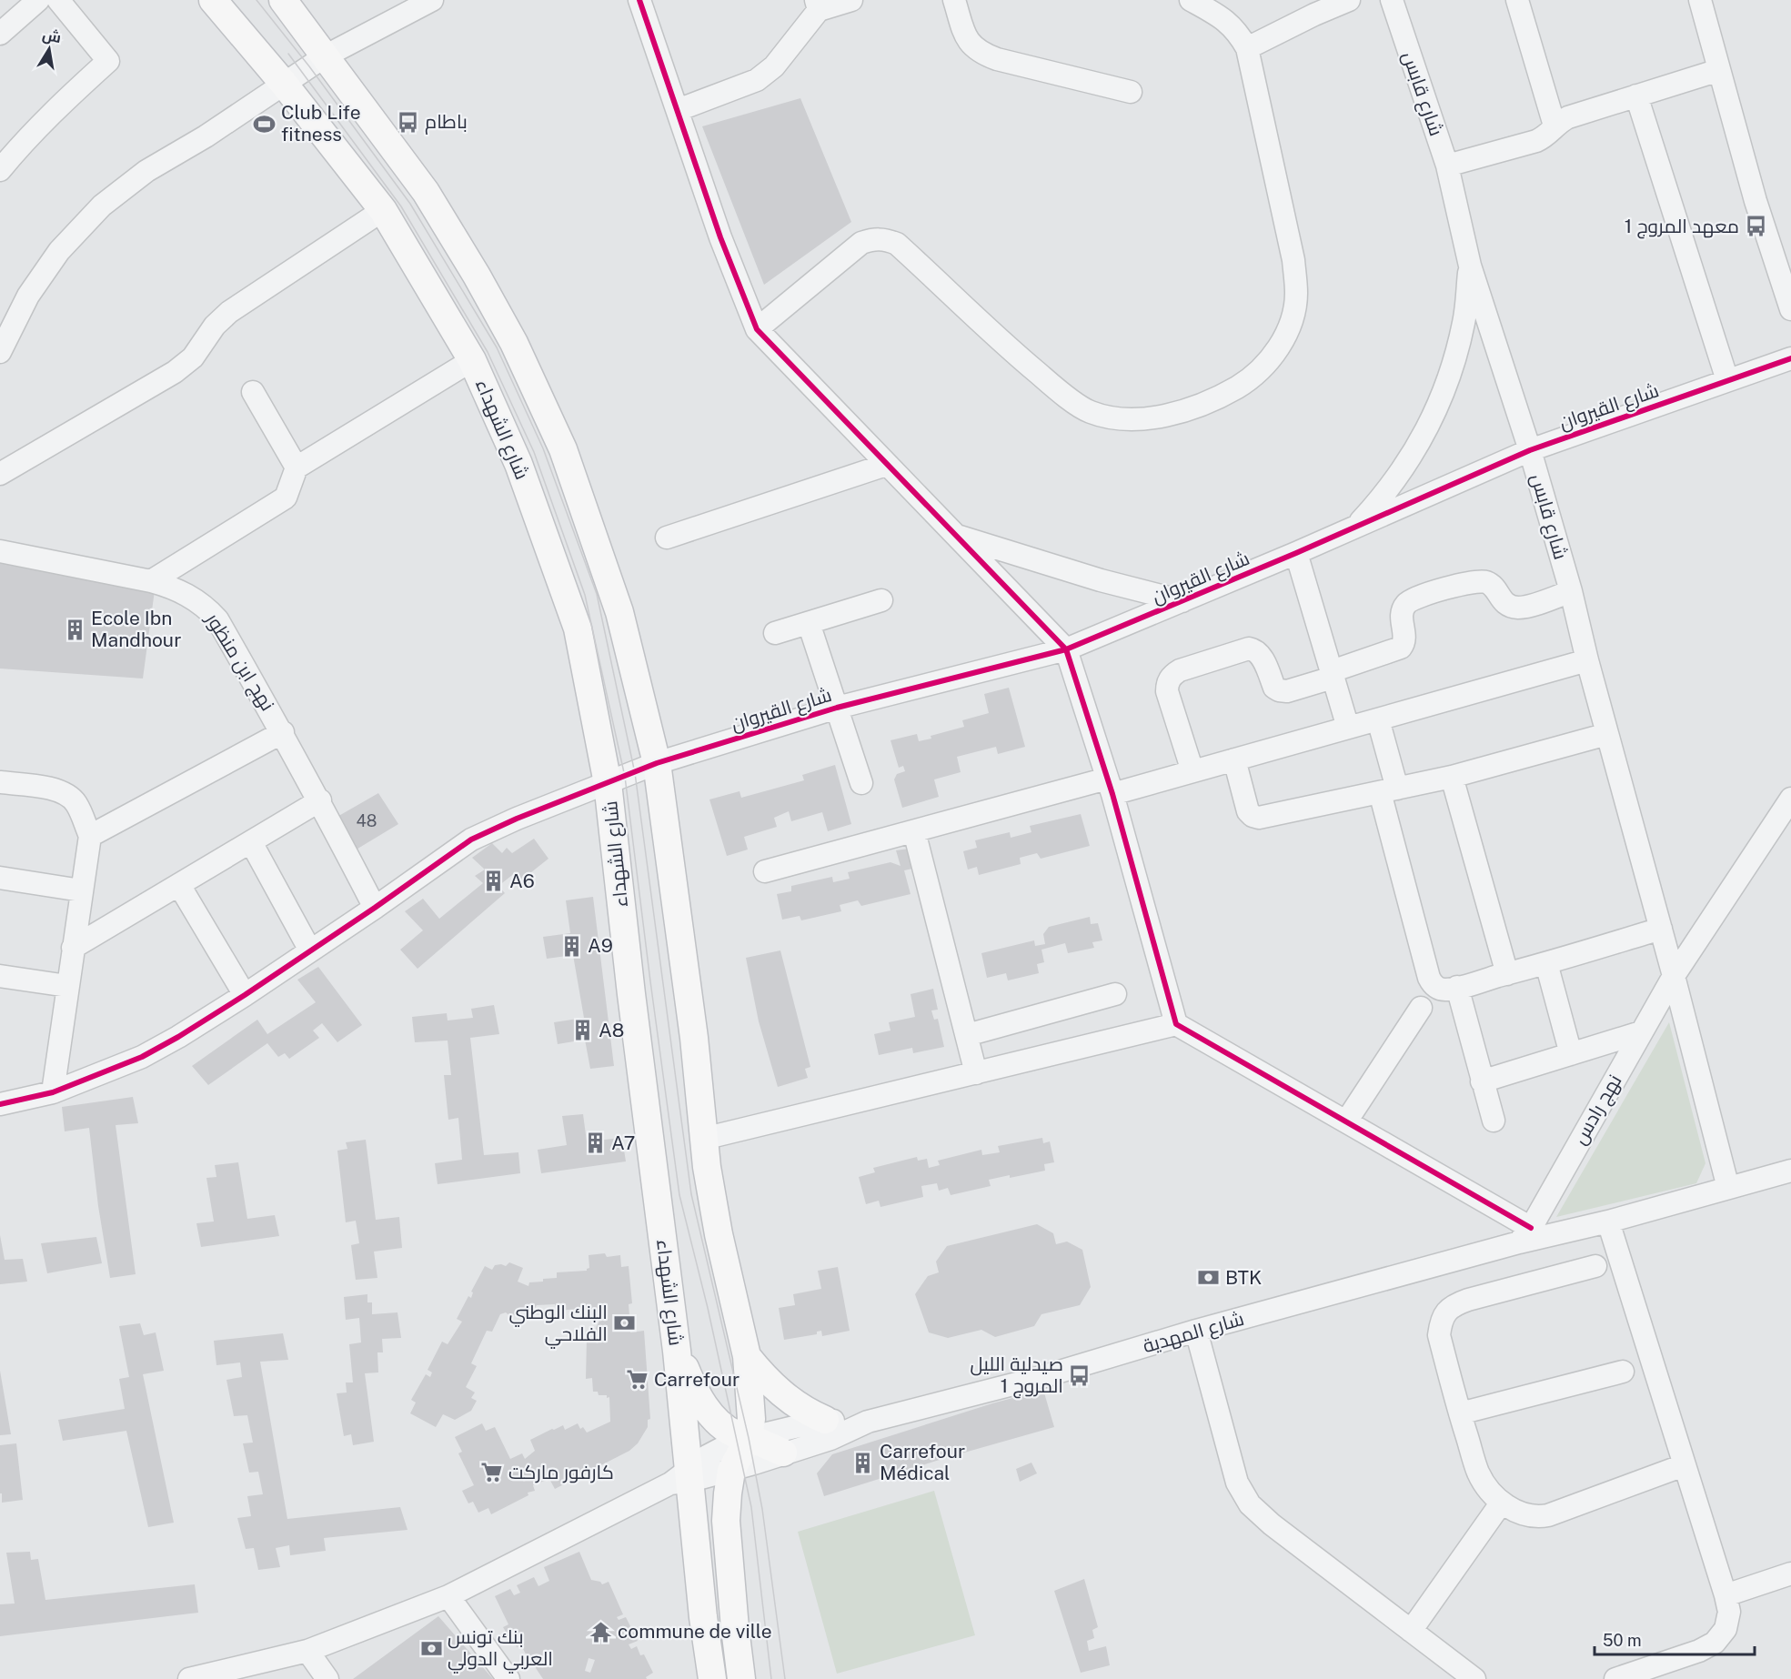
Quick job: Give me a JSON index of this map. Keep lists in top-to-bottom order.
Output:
{
  "streets": {
    "main road": ["شارع الشهداء"],
    "street": [
      "شارع قابس",
      "شارع القيروان",
      "نهج ابن منظور",
      "نهج رادس",
      "شارع المهدية"
    ]
  },
  "crossings": [
    ["شارع قابس", "شارع القيروان"],
    ["شارع قابس", "نهج رادس"],
    ["شارع قابس", "شارع المهدية"],
    ["شارع القيروان", "شارع الشهداء"],
    ["شارع القيروان", "نهج ابن منظور"],
    ["نهج رادس", "شارع المهدية"]
  ],
  "places": {
    "bus stop": ["باطام", "معهد المروج 1", "صيدلية الليل المروج 1"],
    "sports": ["Club Life fitness"],
    "building": [
      "Ecole Ibn Mandhour",
      "A6",
      "A9",
      "A8",
      "A7",
      "Carrefour Médical"
    ],
    "bank": ["BTK", "البنك الوطني الفلاحي", "بنك تونس العربي الدولي"],
    "supermarket": ["Carrefour", "كارفور ماركت"],
    "temple": ["commune de ville"]
  },
  "house_numbers": ["48"],
  "scale_bar": "50 m",
  "north": "top"
}
